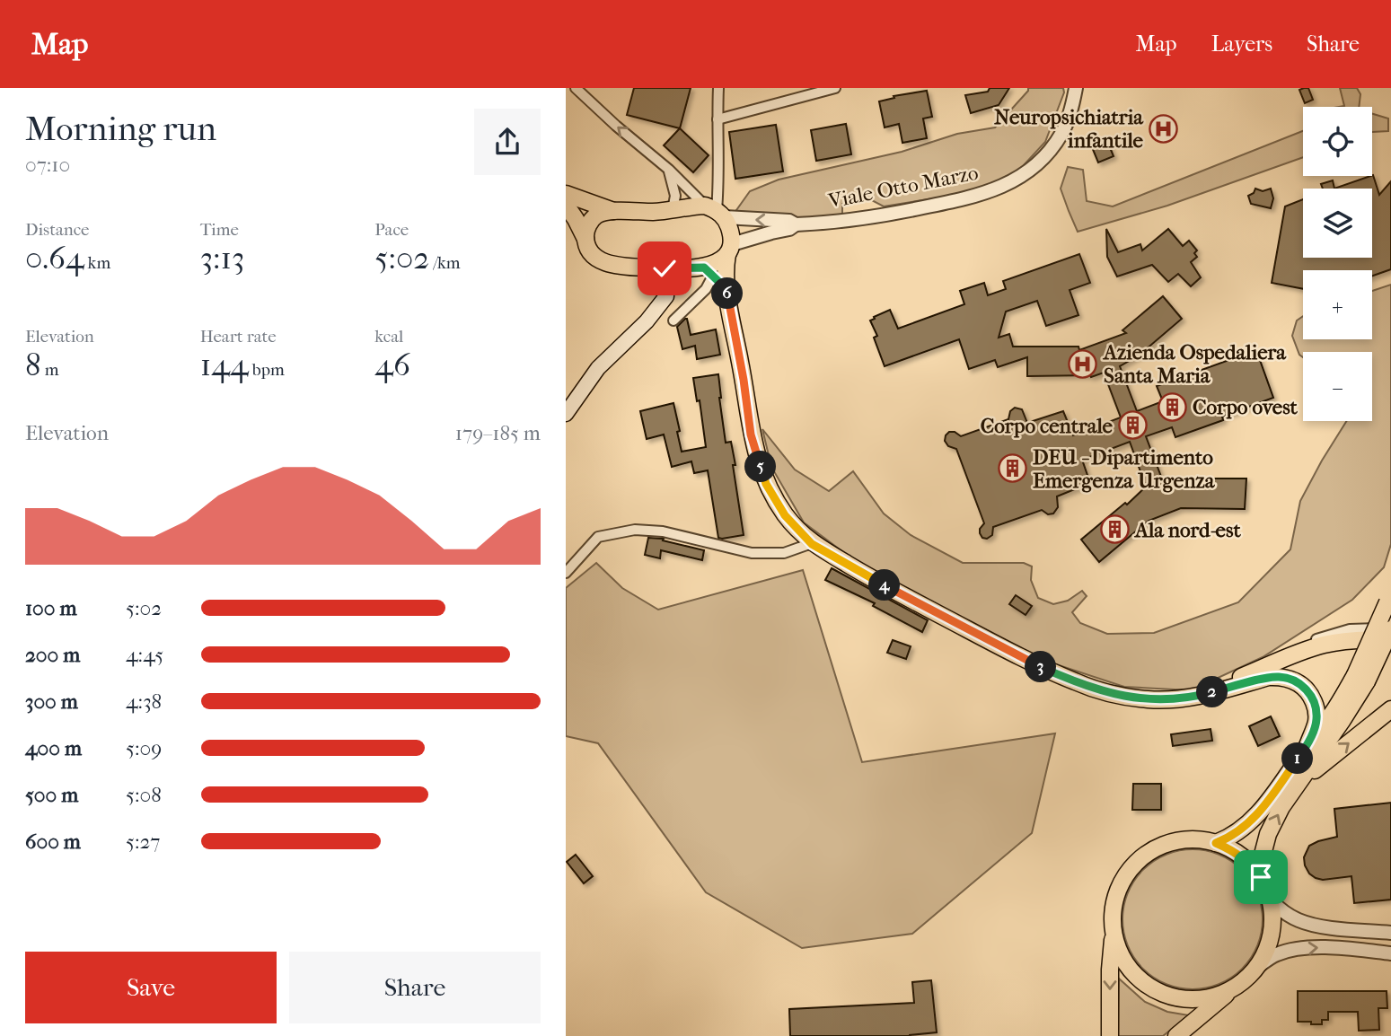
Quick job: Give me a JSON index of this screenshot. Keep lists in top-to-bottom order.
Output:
{
  "streets": {
    "street": ["Viale Otto Marzo"]
  },
  "places": {
    "hospital": ["Neuropsichiatria infantile", "Azienda Ospedaliera Santa Maria"],
    "building": [
      "Corpo ovest",
      "Corpo centrale",
      "DEU - Dipartimento Emergenza Urgenza",
      "Ala nord-est"
    ]
  },
  "page": {
    "header": "Map",
    "nav": ["Map", "Layers", "Share"],
    "heading": ["Morning run", "07:10"],
    "map_buttons": ["+", "−"],
    "stats": [
      ["Distance", "0.64 km"],
      ["Time", "3:13"],
      ["Pace", "5:02 /km"],
      ["Elevation", "8 m"],
      ["Heart rate", "144 bpm"],
      ["kcal", "46"]
    ],
    "pins": [
      "6",
      "5",
      "4",
      "3",
      "2",
      "1"
    ],
    "chart": ["Elevation", "179–185 m"],
    "list": [
      {
        "name": "100 m",
        "note": "5:02"
      },
      {
        "name": "200 m",
        "note": "4:45"
      },
      {
        "name": "300 m",
        "note": "4:38"
      },
      {
        "name": "400 m",
        "note": "5:09"
      },
      {
        "name": "500 m",
        "note": "5:08"
      },
      {
        "name": "600 m",
        "note": "5:27"
      }
    ],
    "buttons": ["Save", "Share"]
  }
}
